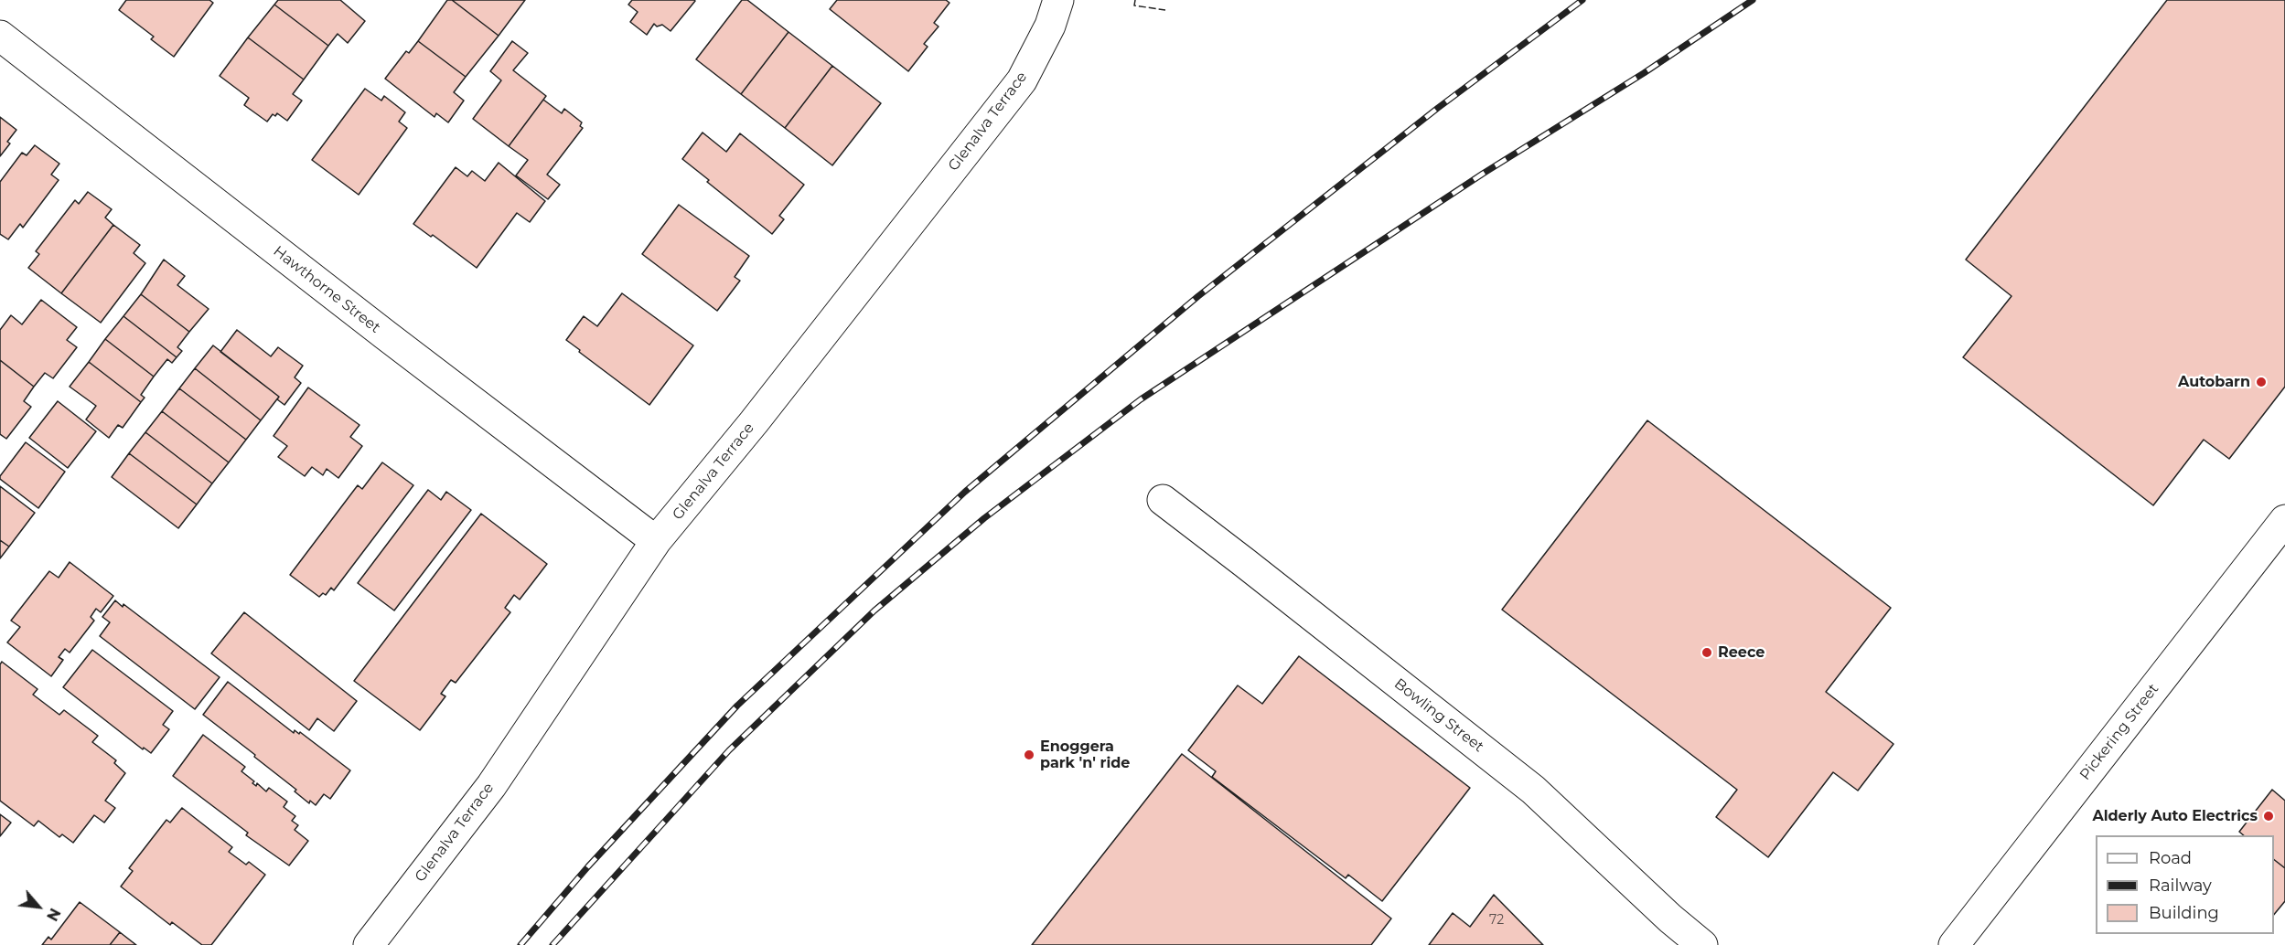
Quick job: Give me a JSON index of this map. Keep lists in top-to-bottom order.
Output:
{
  "streets": {
    "street": [
      "Glenalva Terrace",
      "Hawthorne Street",
      "Bowling Street",
      "Pickering Street"
    ]
  },
  "crossings": [
    ["Glenalva Terrace", "Hawthorne Street"]
  ],
  "places": [
    "Autobarn",
    "Reece",
    "Enoggera park 'n' ride",
    "Alderly Auto Electrics"
  ],
  "house_numbers": ["72"],
  "legend": ["Road", "Railway", "Building"],
  "north": "bottom right"
}
